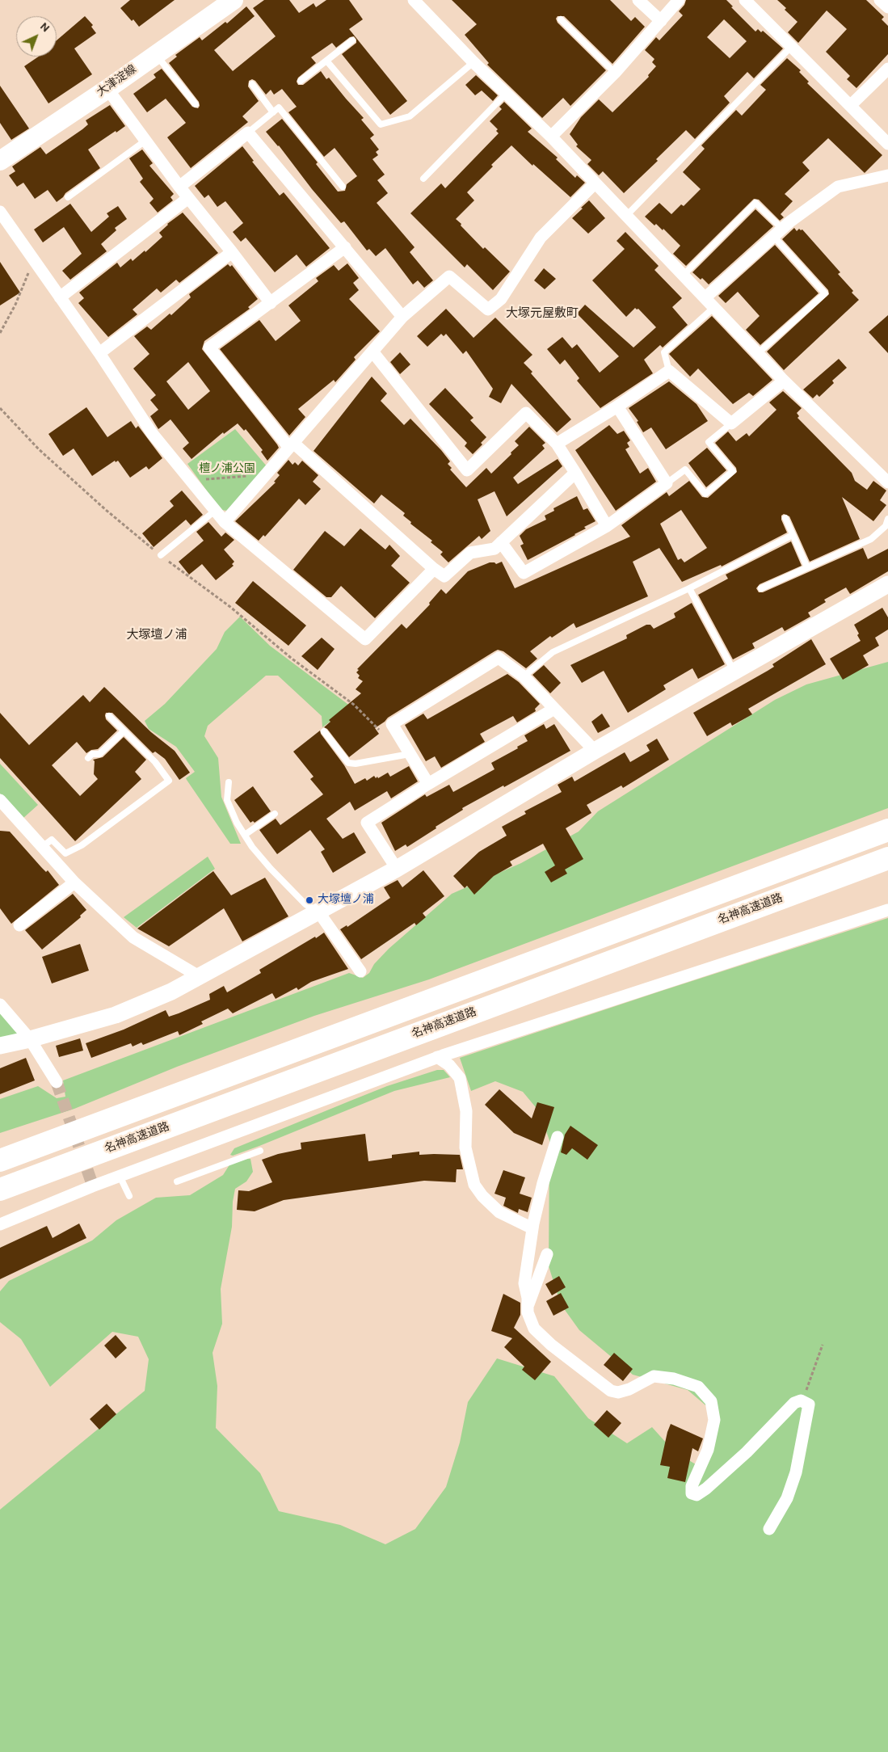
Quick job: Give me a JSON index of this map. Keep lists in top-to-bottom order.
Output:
{
  "streets": {
    "highway": ["名神高速道路"],
    "main road": ["大津淀線"]
  },
  "districts": ["大塚元屋敷町", "大塚壇ノ浦"],
  "parks": ["檀ノ浦公園"],
  "places": ["大塚壇ノ浦"],
  "north": "top right"
}
